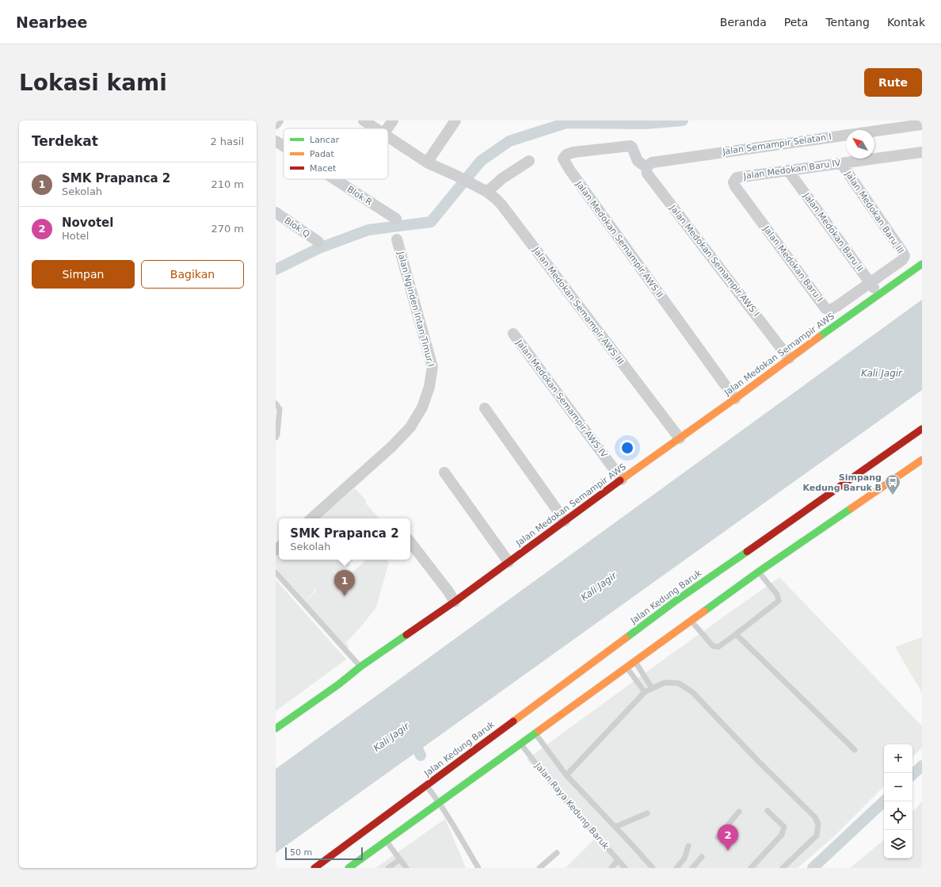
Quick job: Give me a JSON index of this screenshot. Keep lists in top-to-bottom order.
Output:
{
  "streets": {
    "main road": ["Jalan Medokan Semampir AWS", "Jalan Kedung Baruk"],
    "street": [
      "Jalan Semampir Selatan I",
      "Jalan Medokan Baru IV",
      "Blok R",
      "Jalan Medokan Baru III",
      "Blok Q",
      "Jalan Medokan Baru II",
      "Jalan Medokan Semampir AWS II",
      "Jalan Medokan Semampir AWS I",
      "Jalan Medokan Baru I",
      "Jalan Medokan Semampir AWS III",
      "Jalan Nginden Intan Timur I",
      "Jalan Medokan Semampir AWS IV"
    ],
    "lane": ["Jalan Raya Kedung Baruk"]
  },
  "crossings": [
    ["Jalan Semampir Selatan I", "Jalan Medokan Semampir AWS II"],
    ["Jalan Semampir Selatan I", "Jalan Medokan Semampir AWS I"],
    ["Jalan Medokan Baru IV", "Jalan Medokan Baru III"],
    ["Jalan Medokan Baru IV", "Jalan Medokan Baru II"],
    ["Jalan Medokan Baru IV", "Jalan Medokan Baru I"],
    ["Jalan Medokan Baru III", "Jalan Medokan Baru II"],
    ["Jalan Medokan Baru III", "Jalan Medokan Baru I"],
    ["Jalan Medokan Baru II", "Jalan Medokan Baru I"],
    ["Jalan Medokan Baru II", "Jalan Medokan Semampir AWS"],
    ["Jalan Medokan Semampir AWS II", "Jalan Medokan Semampir AWS I"],
    ["Jalan Medokan Semampir AWS II", "Jalan Medokan Semampir AWS"],
    ["Jalan Medokan Semampir AWS I", "Jalan Medokan Semampir AWS"],
    ["Jalan Medokan Semampir AWS III", "Jalan Medokan Semampir AWS"],
    ["Jalan Medokan Semampir AWS", "Jalan Medokan Semampir AWS IV"]
  ],
  "water": ["Kali Jagir"],
  "places": {
    "bus stop": ["Simpang Kedung Baruk B"]
  },
  "legend": ["Lancar", "Padat", "Macet"],
  "scale_bar": "50 m",
  "north": "top left",
  "page": {
    "header": "Nearbee",
    "nav": [
      "Beranda",
      "Peta",
      "Tentang",
      "Kontak"
    ],
    "buttons": [
      "Rute",
      ["Simpan", "Bagikan"]
    ],
    "title": "Lokasi kami",
    "heading": ["Terdekat", "2 hasil"],
    "list": [
      {
        "mark": "1",
        "name": "SMK Prapanca 2",
        "note": "Sekolah",
        "value": "210 m"
      },
      {
        "mark": "2",
        "name": "Novotel",
        "note": "Hotel",
        "value": "270 m"
      }
    ],
    "popup": ["SMK Prapanca 2", "Sekolah"],
    "pins": ["1", "2"],
    "map_buttons": ["+", "−"],
    "scale": "50 m"
  }
}
